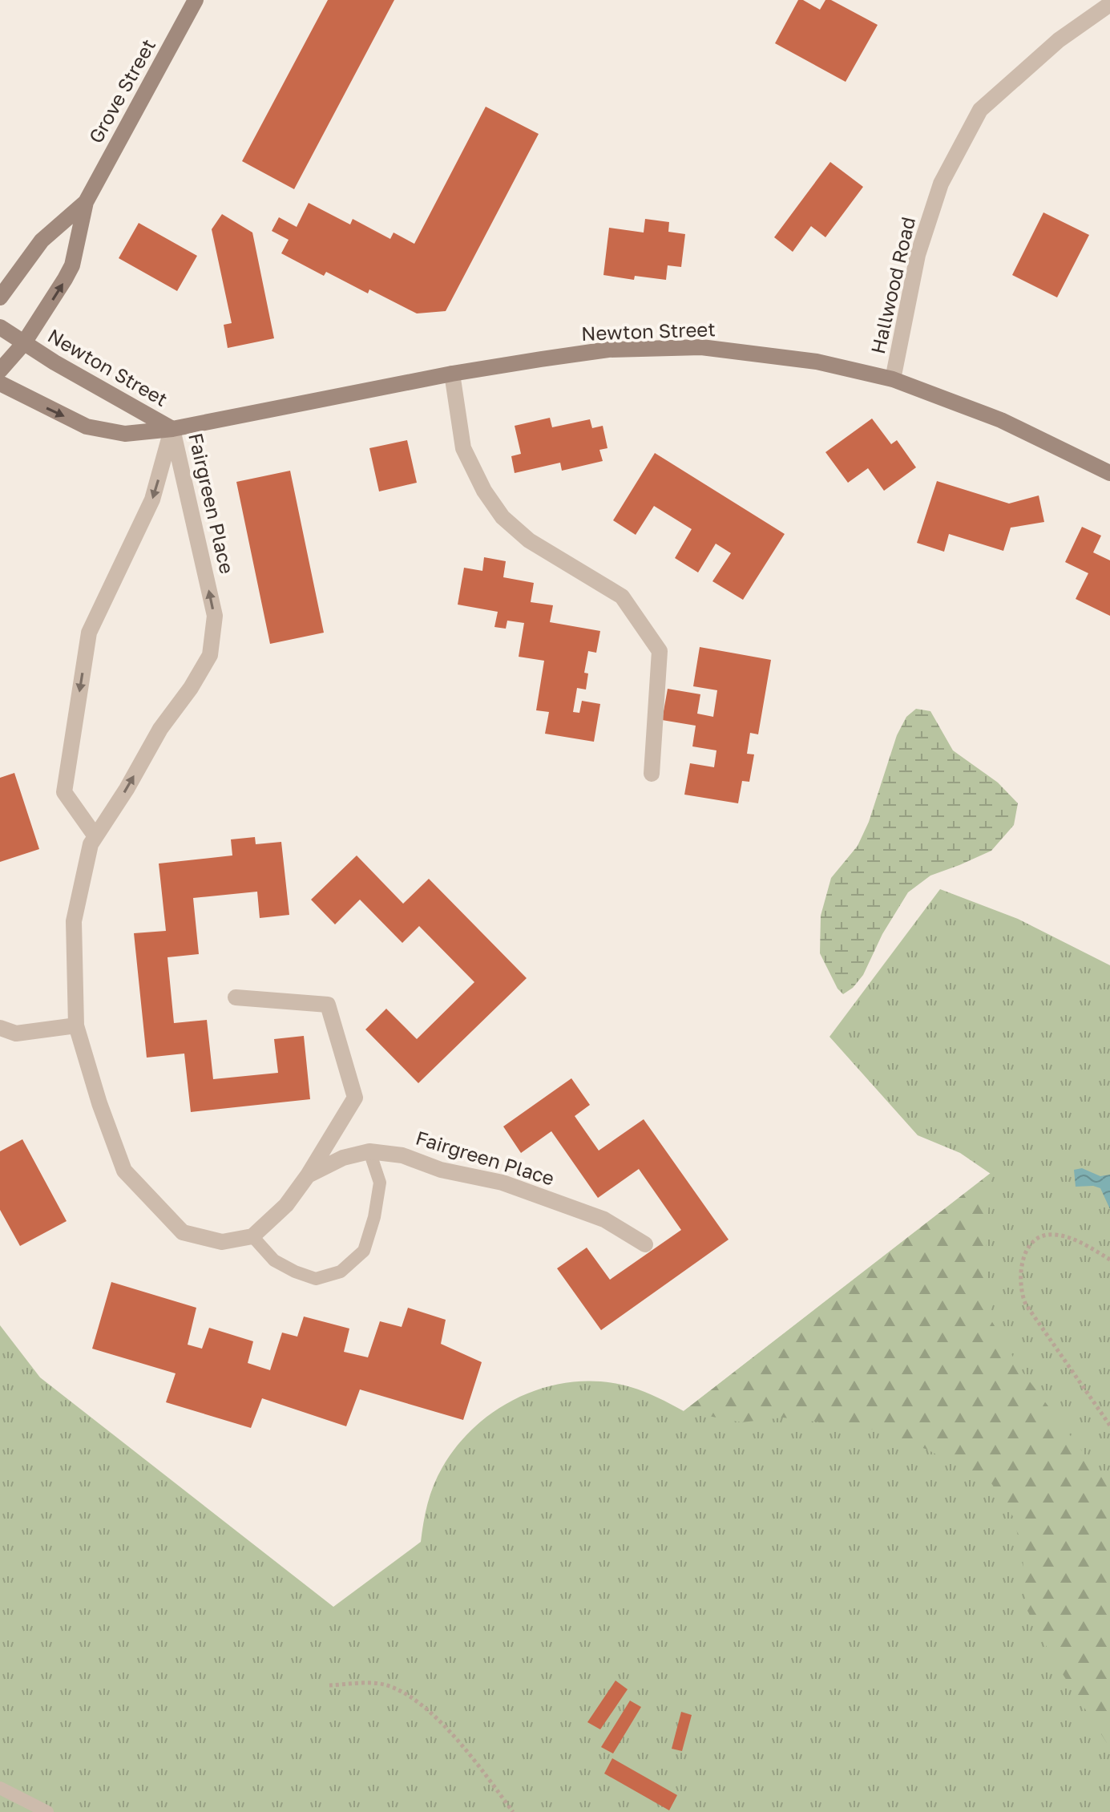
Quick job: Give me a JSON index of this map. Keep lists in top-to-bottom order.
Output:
{
  "streets": {
    "main road": ["Grove Street", "Newton Street"],
    "street": ["Hallwood Road", "Fairgreen Place"]
  },
  "crossings": [
    ["Grove Street", "Newton Street"],
    ["Hallwood Road", "Newton Street"],
    ["Newton Street", "Fairgreen Place"]
  ]
}
